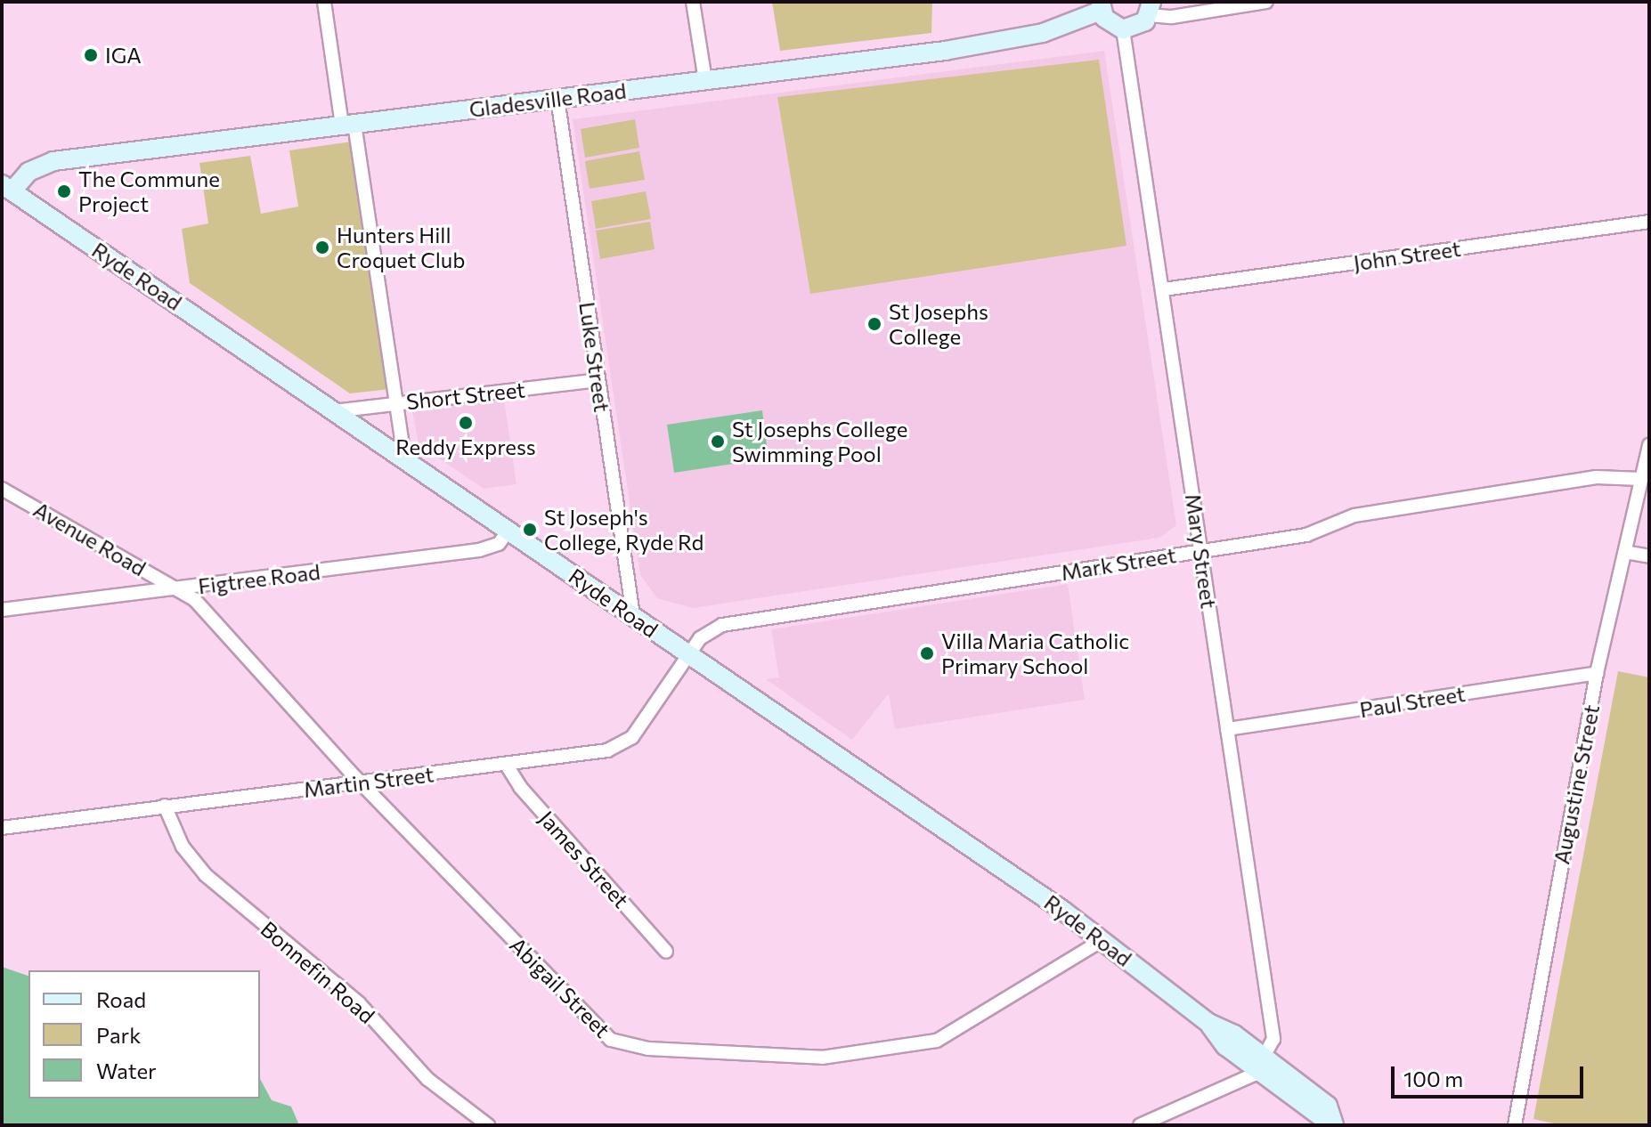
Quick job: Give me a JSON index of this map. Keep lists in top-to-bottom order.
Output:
{
  "streets": {
    "main road": ["Gladesville Road", "Ryde Road"],
    "street": [
      "John Street",
      "Luke Street",
      "Short Street",
      "Avenue Road",
      "Mary Street",
      "Mark Street",
      "Figtree Road",
      "Paul Street",
      "Martin Street",
      "Augustine Street",
      "James Street",
      "Bonnefin Road",
      "Abigail Street"
    ]
  },
  "crossings": [
    ["Gladesville Road", "Ryde Road"],
    ["Gladesville Road", "Luke Street"],
    ["John Street", "Mary Street"],
    ["Ryde Road", "Luke Street"],
    ["Ryde Road", "Short Street"],
    ["Ryde Road", "Mary Street"],
    ["Ryde Road", "Mark Street"],
    ["Ryde Road", "Figtree Road"],
    ["Ryde Road", "Martin Street"],
    ["Ryde Road", "Abigail Street"],
    ["Luke Street", "Short Street"],
    ["Avenue Road", "Figtree Road"],
    ["Avenue Road", "Abigail Street"],
    ["Mary Street", "Mark Street"],
    ["Mary Street", "Paul Street"],
    ["Mark Street", "Martin Street"],
    ["Mark Street", "Augustine Street"],
    ["Figtree Road", "Abigail Street"],
    ["Paul Street", "Augustine Street"],
    ["Martin Street", "James Street"],
    ["Martin Street", "Bonnefin Road"],
    ["Martin Street", "Abigail Street"]
  ],
  "places": [
    "IGA",
    "The Commune Project",
    "Hunters Hill Croquet Club",
    "St Josephs College",
    "Reddy Express",
    "St Josephs College Swimming Pool",
    "St Joseph's College, Ryde Rd",
    "Villa Maria Catholic Primary School"
  ],
  "legend": ["Road", "Park", "Water"],
  "scale_bar": "100 m"
}
